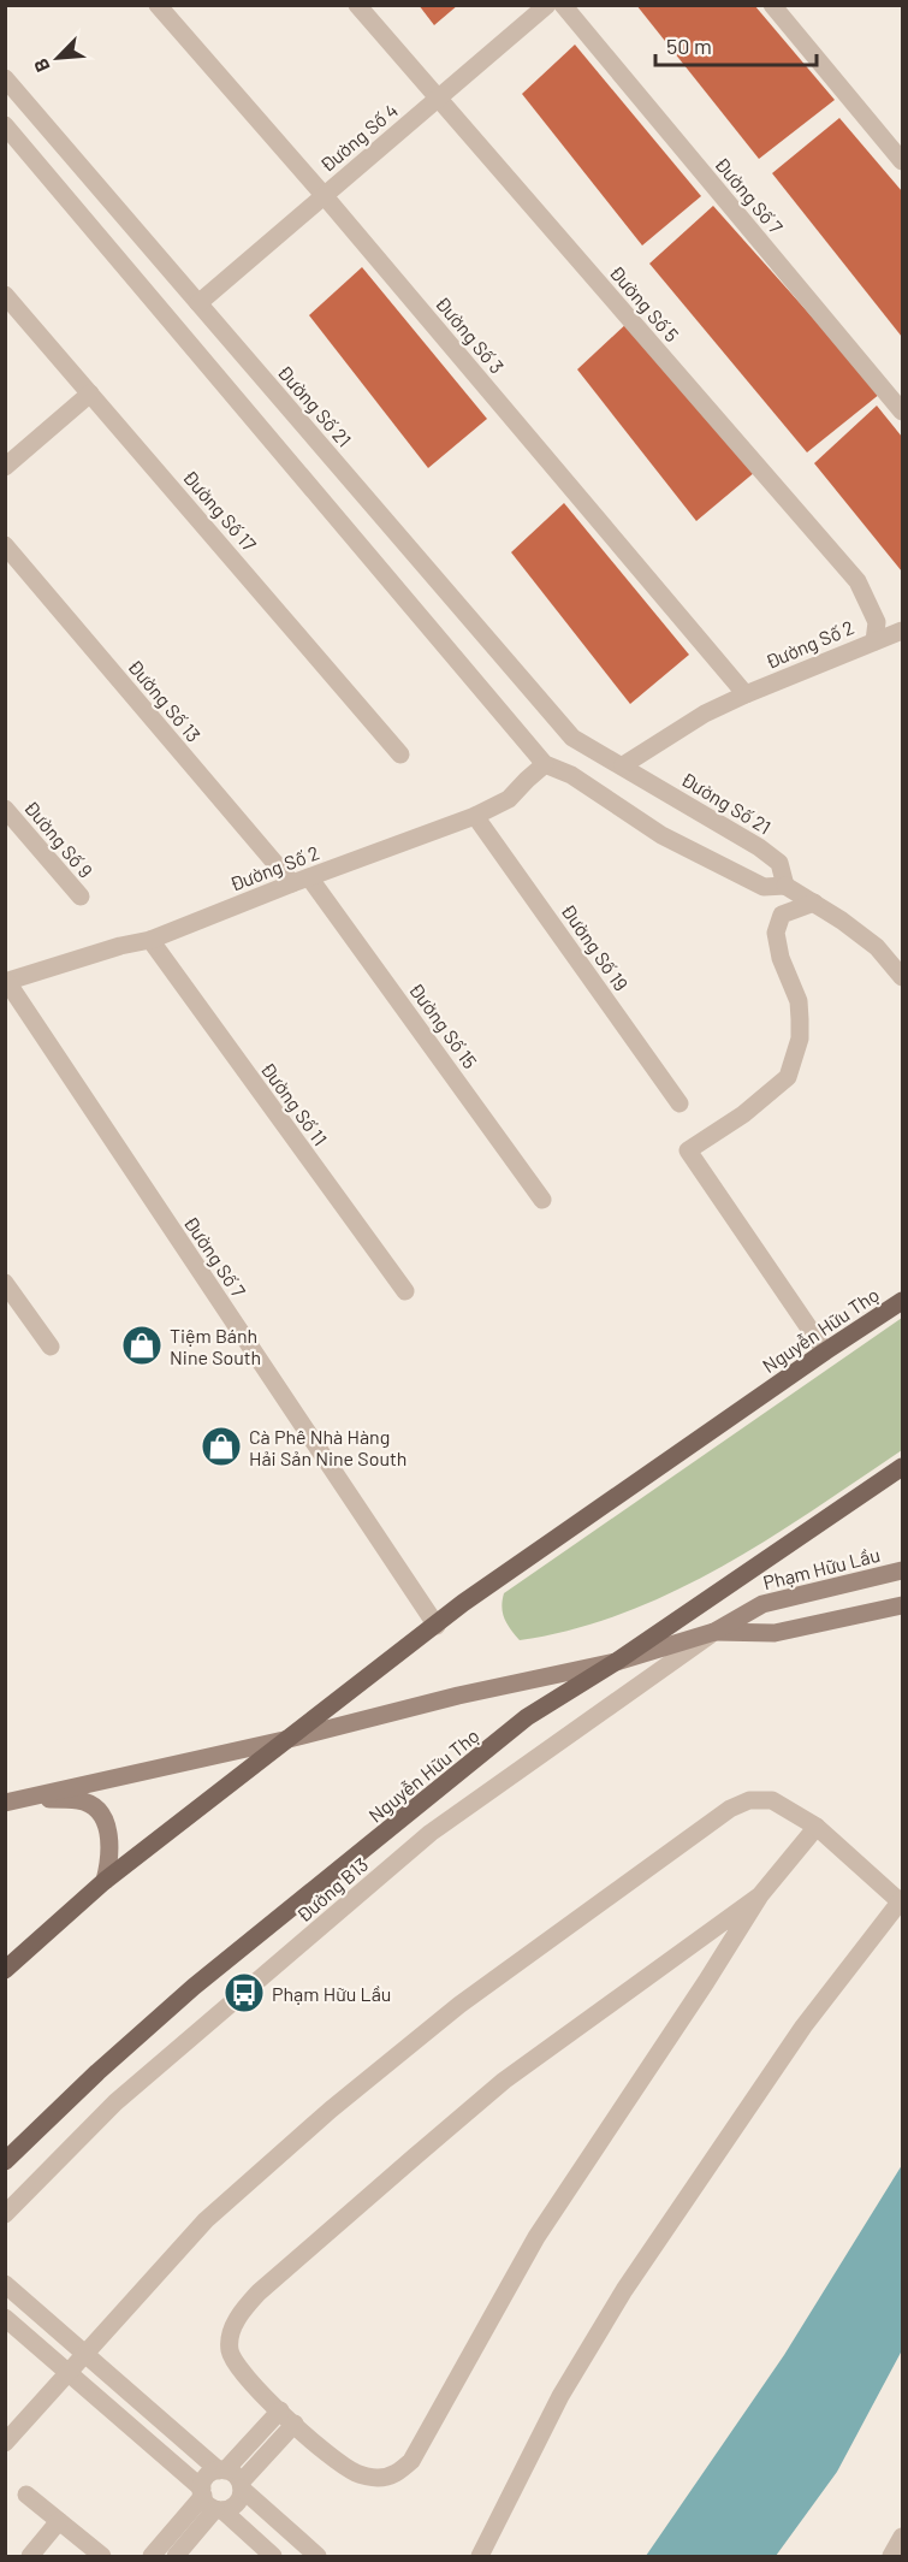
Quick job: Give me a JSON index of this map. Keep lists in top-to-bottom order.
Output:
{
  "streets": {
    "main road": ["Nguyễn Hữu Thọ", "Phạm Hữu Lầu"],
    "street": [
      "Đường Số 4",
      "Đường Số 7",
      "Đường Số 5",
      "Đường Số 3",
      "Đường Số 21",
      "Đường Số 17",
      "Đường Số 2",
      "Đường Số 13",
      "Đường Số 9",
      "Đường Số 19",
      "Đường Số 15",
      "Đường Số 11",
      "Đường B13"
    ]
  },
  "crossings": [
    ["Đường Số 4", "Đường Số 5"],
    ["Đường Số 4", "Đường Số 3"],
    ["Đường Số 4", "Đường Số 21"],
    ["Đường Số 7", "Đường Số 2"],
    ["Đường Số 7", "Nguyễn Hữu Thọ"],
    ["Đường Số 5", "Đường Số 2"],
    ["Đường Số 3", "Đường Số 2"],
    ["Đường Số 21", "Đường Số 2"],
    ["Đường Số 2", "Đường Số 13"],
    ["Đường Số 2", "Đường Số 19"],
    ["Đường Số 2", "Đường Số 15"],
    ["Đường Số 2", "Đường Số 11"],
    ["Đường Số 13", "Đường Số 15"],
    ["Nguyễn Hữu Thọ", "Phạm Hữu Lầu"],
    ["Phạm Hữu Lầu", "Đường B13"]
  ],
  "places": {
    "shop": ["Tiệm Bánh Nine South", "Cà Phê Nhà Hàng Hải Sản Nine South"],
    "bus stop": ["Phạm Hữu Lầu"]
  },
  "scale_bar": "50 m",
  "north": "bottom left"
}
